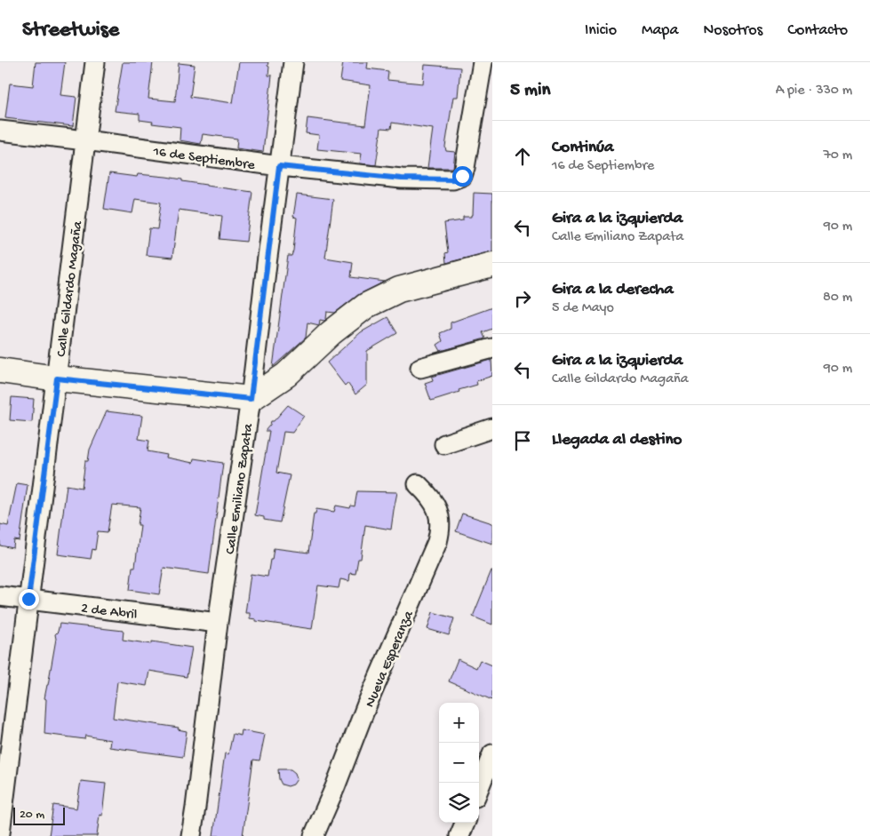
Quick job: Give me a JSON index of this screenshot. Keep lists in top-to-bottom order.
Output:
{
  "streets": {
    "street": [
      "16 de Septiembre",
      "Calle Gildardo Magaña",
      "Calle Emiliano Zapata",
      "2 de Abril",
      "Nueva Esperanza"
    ]
  },
  "crossings": [
    ["16 de Septiembre", "Calle Gildardo Magaña"],
    ["16 de Septiembre", "Calle Emiliano Zapata"],
    ["Calle Gildardo Magaña", "2 de Abril"],
    ["Calle Emiliano Zapata", "2 de Abril"]
  ],
  "scale_bar": "20 m",
  "page": {
    "header": "Streetwise",
    "nav": [
      "Inicio",
      "Mapa",
      "Nosotros",
      "Contacto"
    ],
    "heading": ["5 min", "A pie · 330 m"],
    "list": [
      ["Continúa", "16 de Septiembre", "70 m"],
      ["Gira a la izquierda", "Calle Emiliano Zapata", "90 m"],
      ["Gira a la derecha", "5 de Mayo", "80 m"],
      ["Gira a la izquierda", "Calle Gildardo Magaña", "90 m"],
      "Llegada al destino"
    ],
    "map_buttons": ["+", "−"],
    "scale": "20 m"
  }
}
